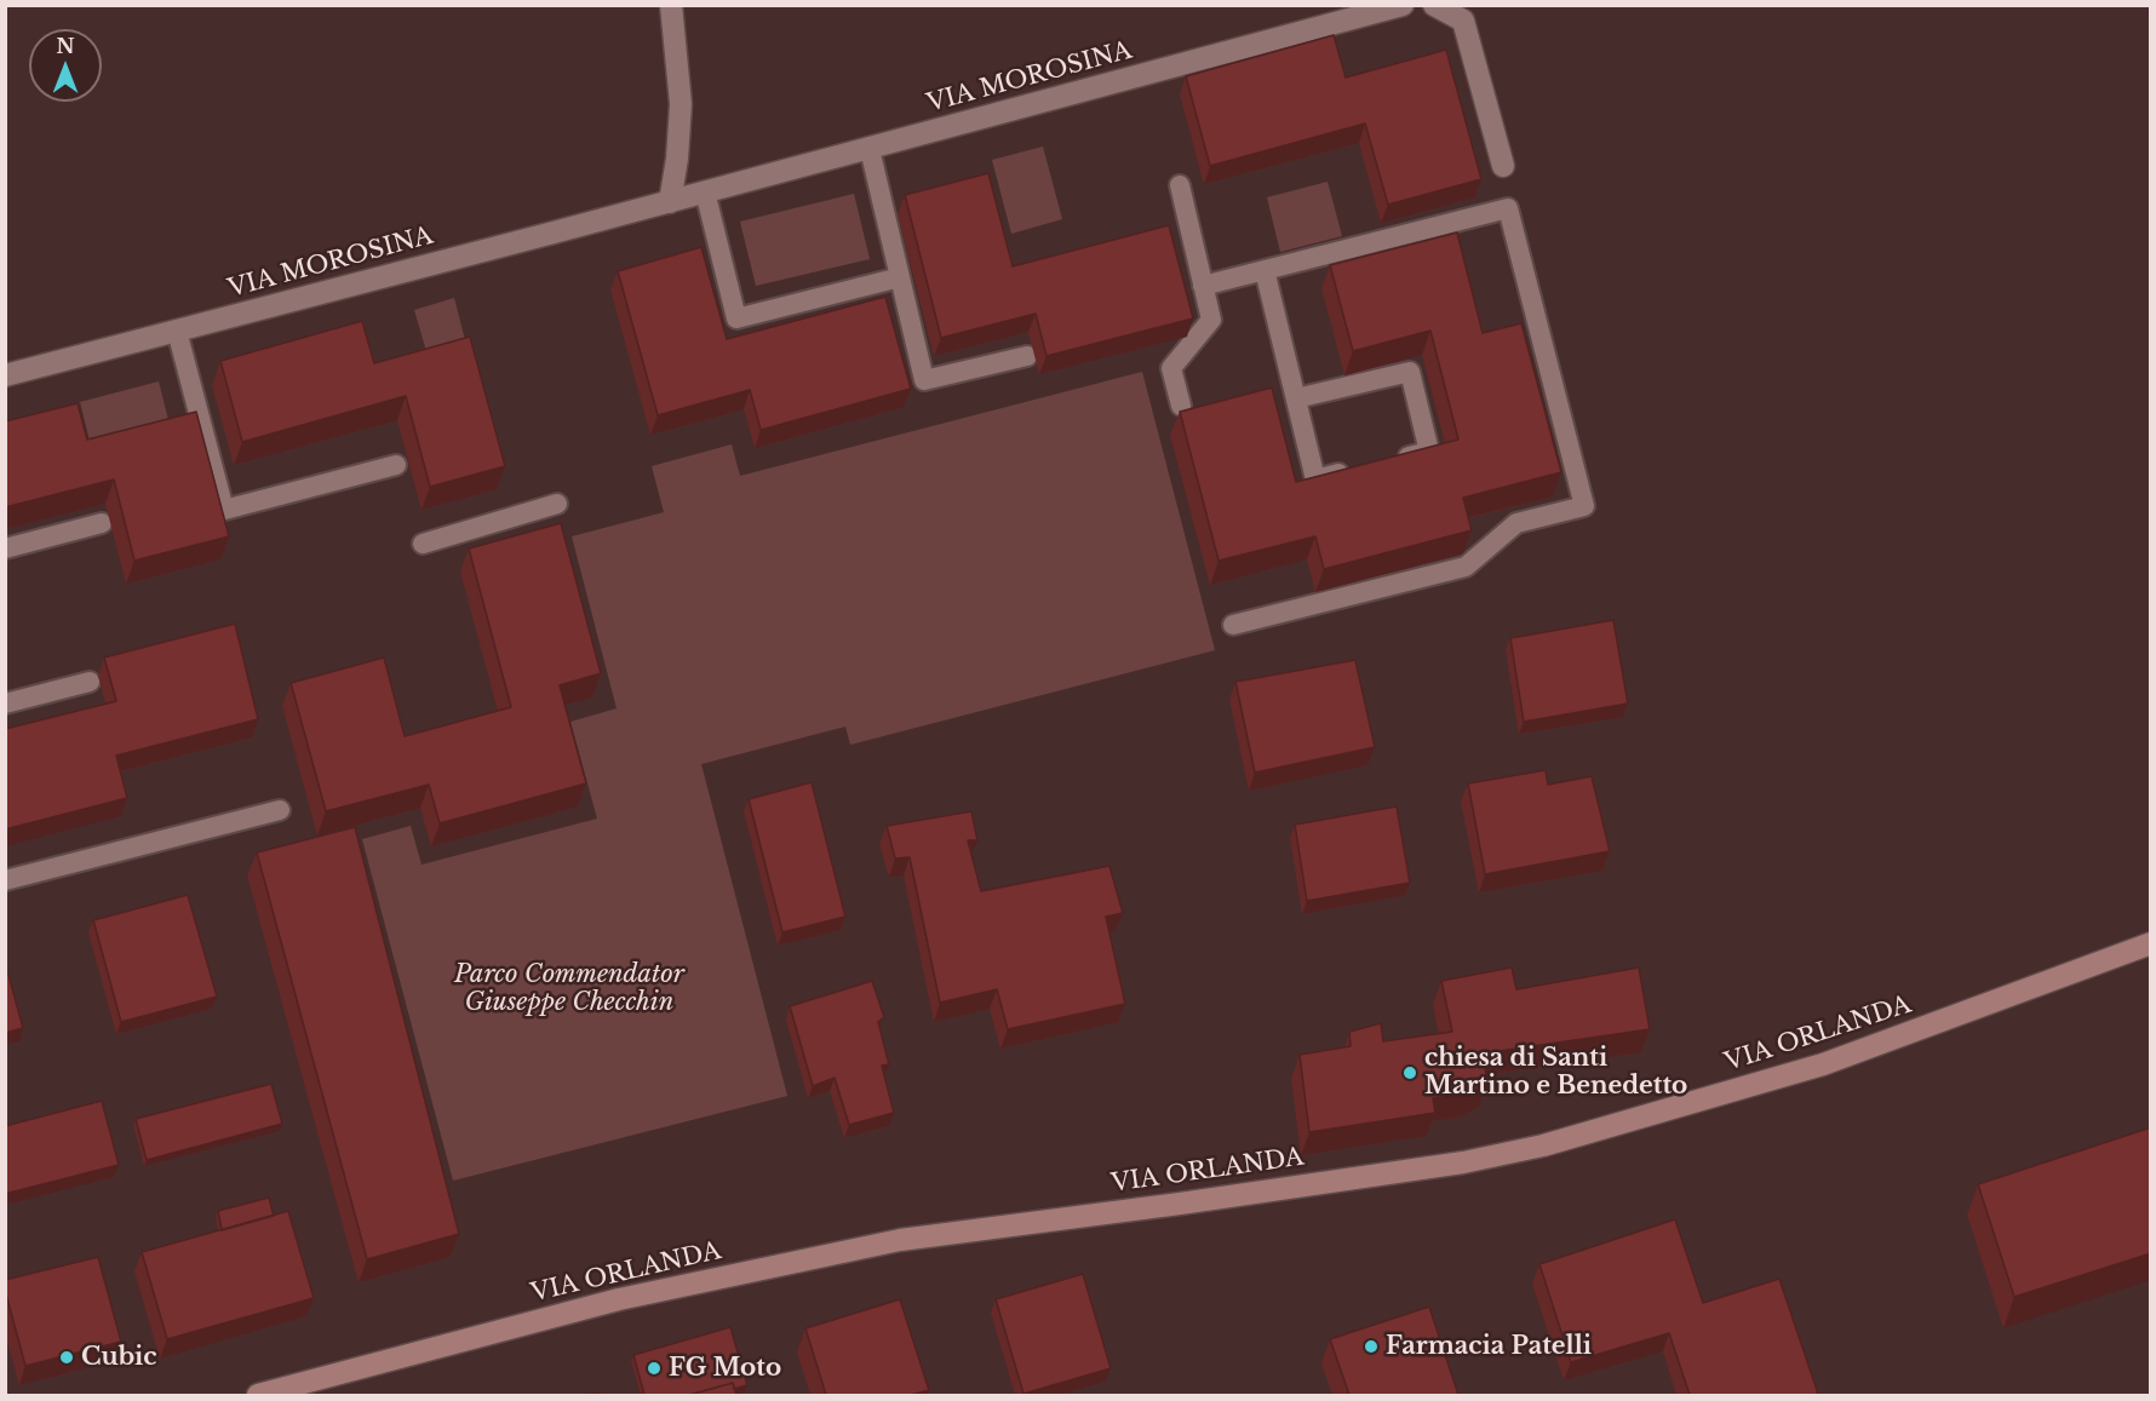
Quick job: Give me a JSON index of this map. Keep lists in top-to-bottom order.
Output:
{
  "streets": {
    "main road": ["VIA ORLANDA"],
    "street": ["VIA MOROSINA"]
  },
  "parks": ["Parco Commendator Giuseppe Checchin"],
  "places": [
    "chiesa di Santi Martino e Benedetto",
    "Farmacia Patelli",
    "Cubic",
    "FG Moto"
  ],
  "north": "top"
}
